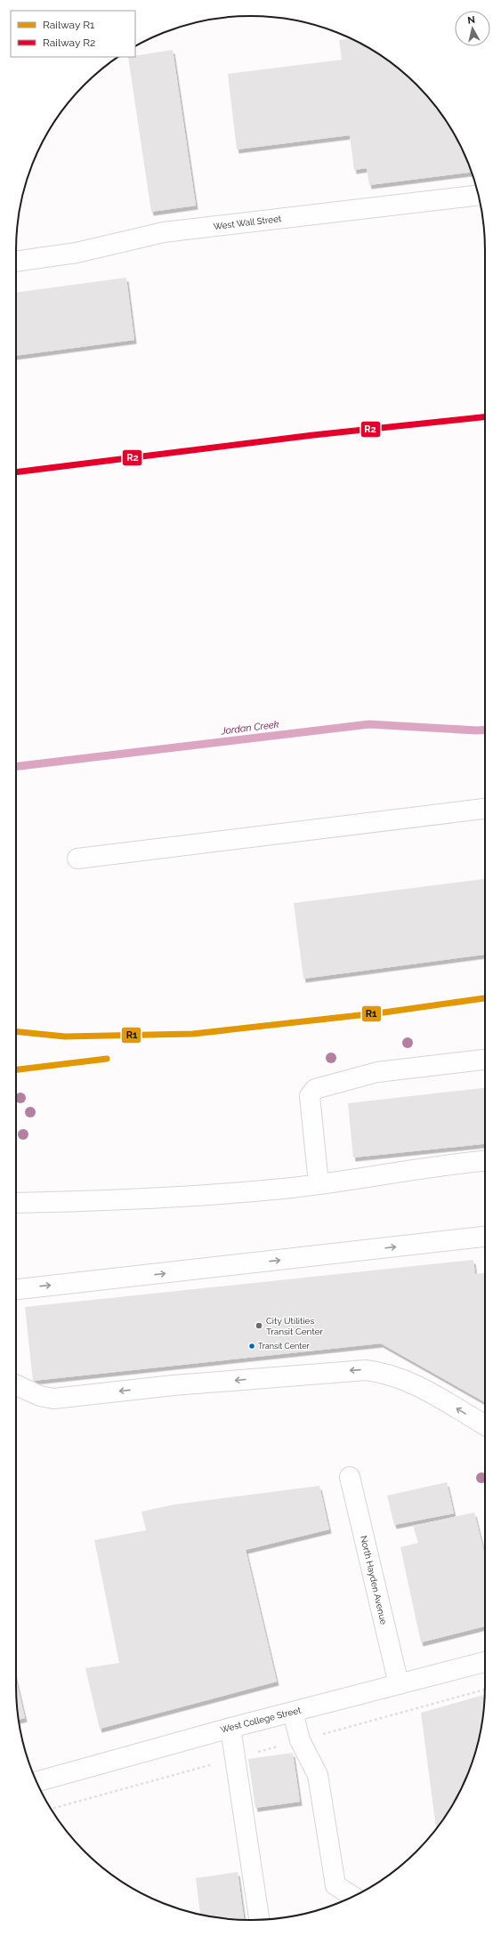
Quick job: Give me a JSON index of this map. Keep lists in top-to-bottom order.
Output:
{
  "streets": {
    "street": ["West Wall Street", "North Hayden Avenue", "West College Street"]
  },
  "crossings": [
    ["North Hayden Avenue", "West College Street"]
  ],
  "water": ["Jordan Creek"],
  "places": ["City Utilities Transit Center", "Transit Center"],
  "lines": ["rail line R2", "rail line R1"],
  "legend": ["Railway R1", "Railway R2"],
  "north": "top"
}
